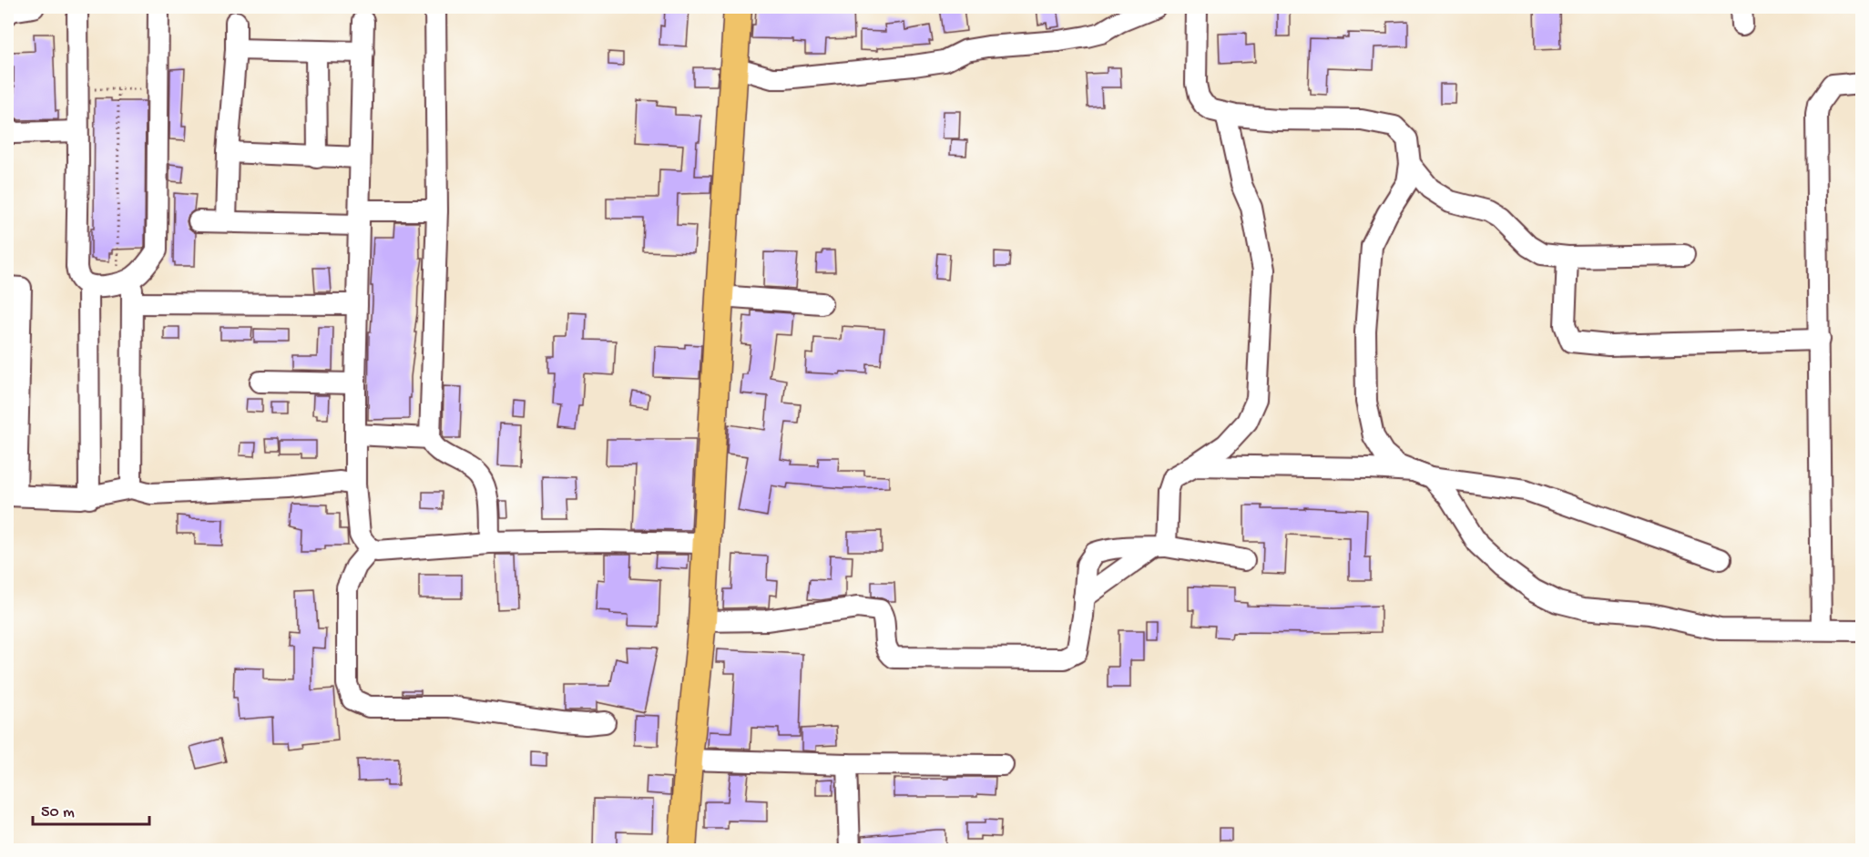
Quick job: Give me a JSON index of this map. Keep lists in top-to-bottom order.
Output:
{
  "scale_bar": "50 m"
}
